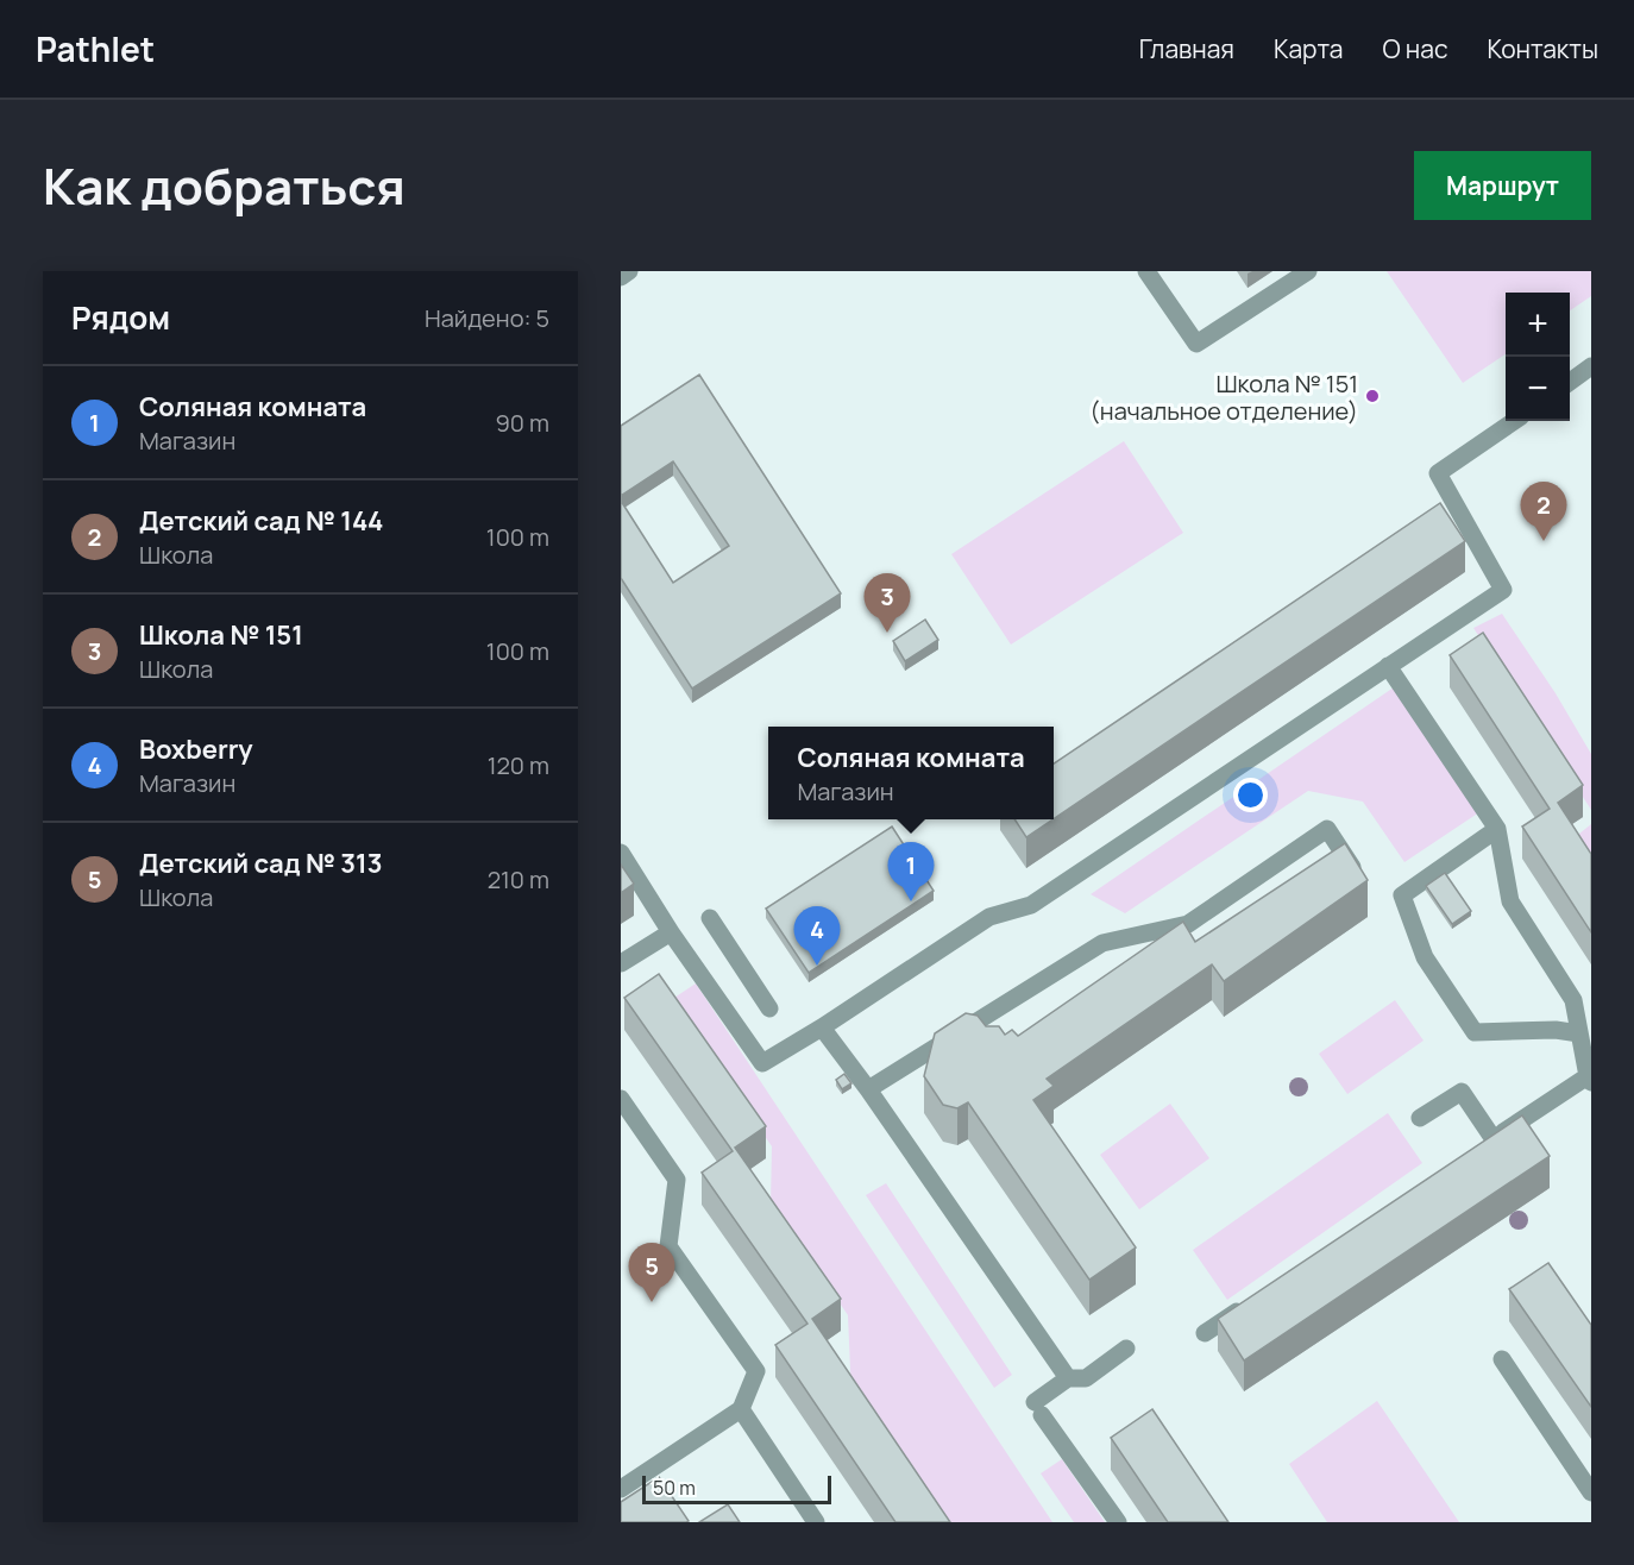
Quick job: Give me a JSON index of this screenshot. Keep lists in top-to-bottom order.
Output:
{
  "places": ["Школа № 151 (начальное отделение)"],
  "scale_bar": "50 m",
  "page": {
    "header": "Pathlet",
    "nav": [
      "Главная",
      "Карта",
      "О нас",
      "Контакты"
    ],
    "title": "Как добраться",
    "buttons": "Маршрут",
    "heading": ["Рядом", "Найдено: 5"],
    "map_buttons": ["+", "−"],
    "list": [
      {
        "mark": "1",
        "name": "Соляная комната",
        "note": "Магазин",
        "value": "90 m"
      },
      {
        "mark": "2",
        "name": "Детский сад № 144",
        "note": "Школа",
        "value": "100 m"
      },
      {
        "mark": "3",
        "name": "Школа № 151",
        "note": "Школа",
        "value": "100 m"
      },
      {
        "mark": "4",
        "name": "Boxberry",
        "note": "Магазин",
        "value": "120 m"
      },
      {
        "mark": "5",
        "name": "Детский сад № 313",
        "note": "Школа",
        "value": "210 m"
      }
    ],
    "pins": [
      "2",
      "3",
      "1",
      "4",
      "5"
    ],
    "popup": ["Соляная комната", "Магазин"],
    "scale": "50 m"
  }
}
